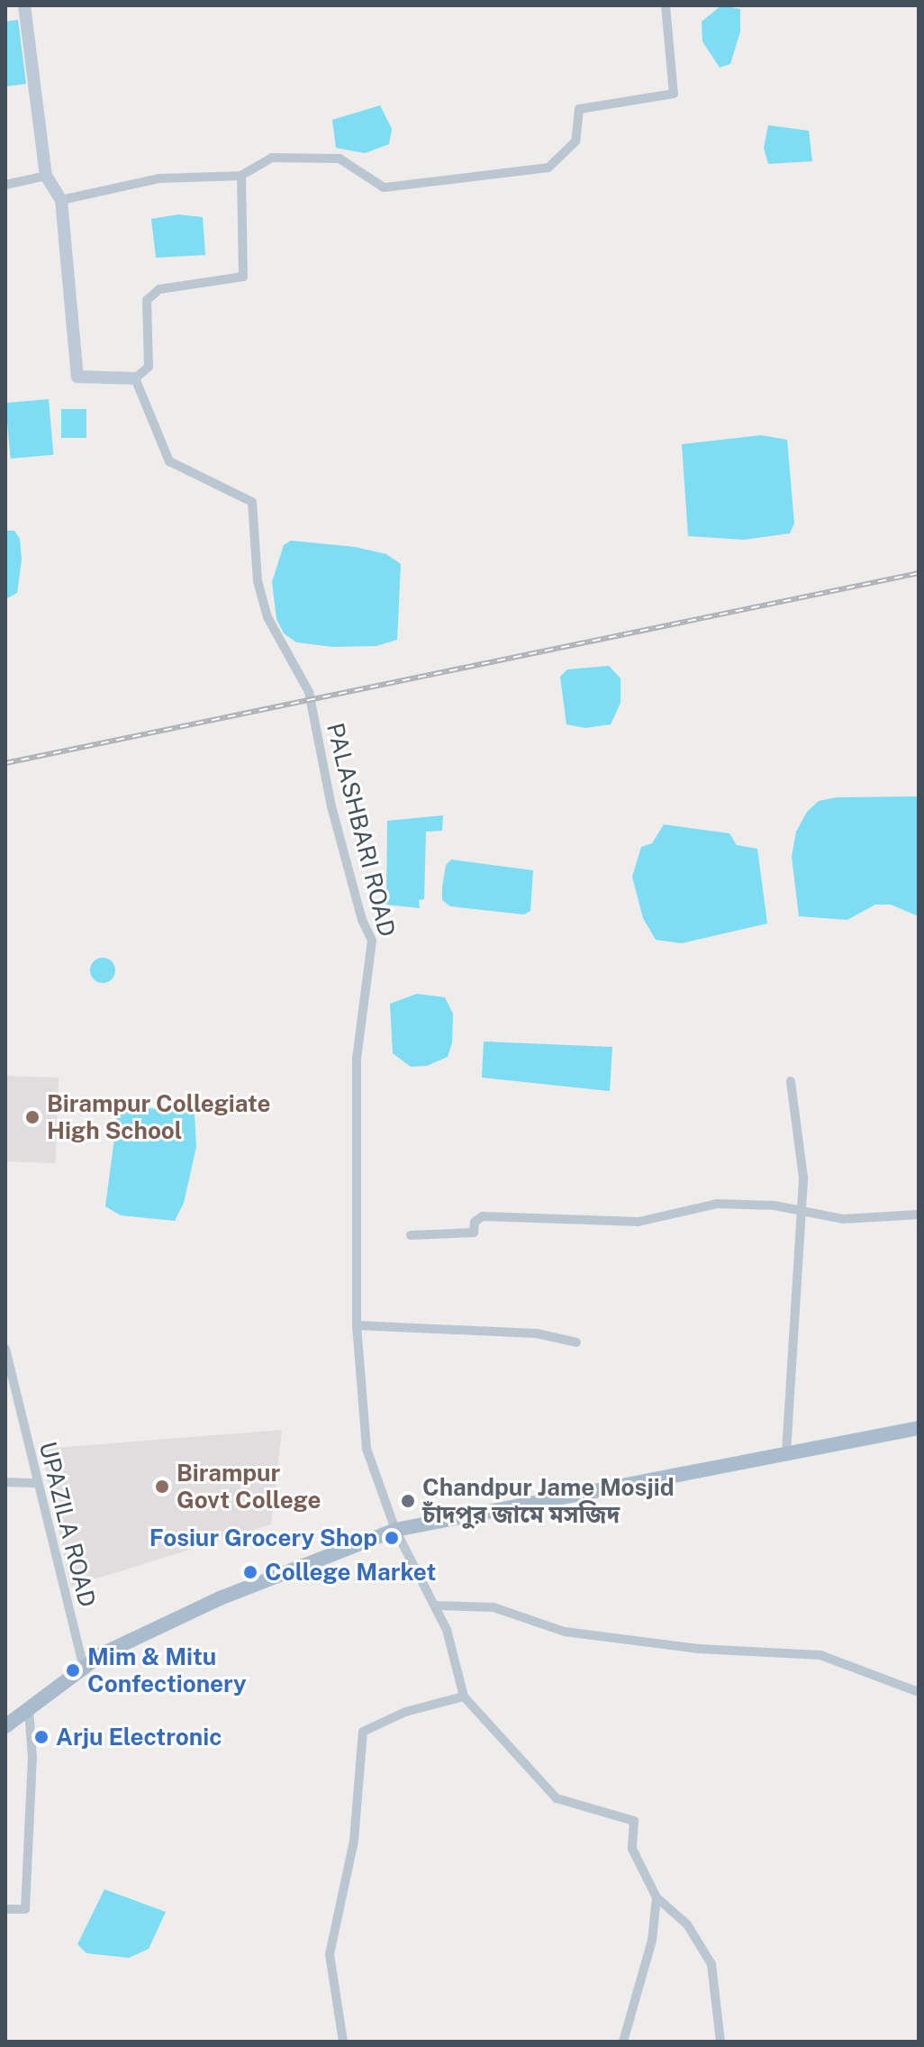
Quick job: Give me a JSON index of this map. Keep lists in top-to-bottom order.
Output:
{
  "streets": {
    "street": ["PALASHBARI ROAD", "UPAZILA ROAD"]
  },
  "places": [
    "Birampur Collegiate High School",
    "Birampur Govt College",
    "Chandpur Jame Mosjid চাঁদপুর জামে মসজিদ",
    "Fosiur Grocery Shop",
    "College Market",
    "Mim & Mitu Confectionery",
    "Arju Electronic"
  ]
}
